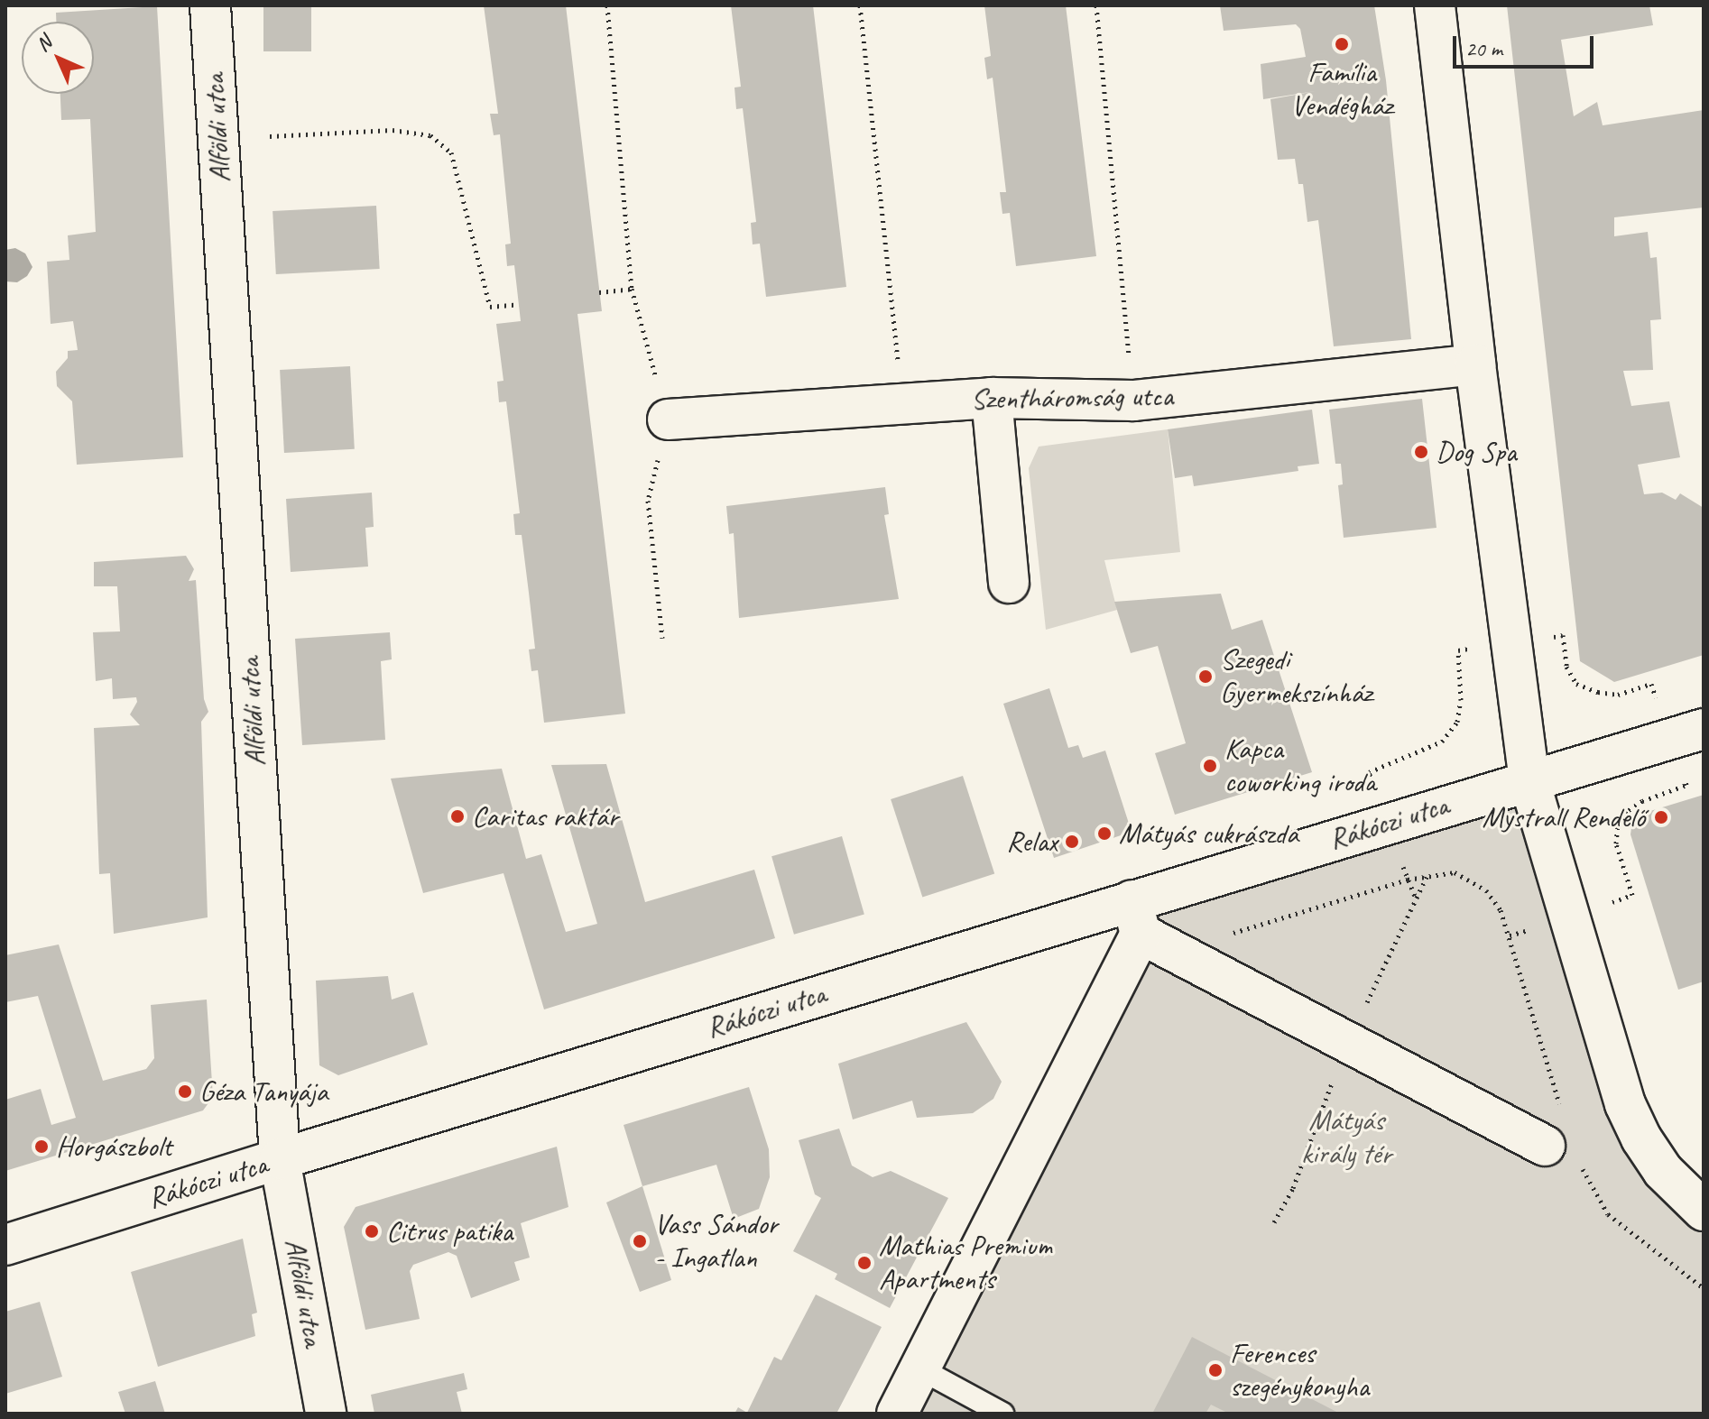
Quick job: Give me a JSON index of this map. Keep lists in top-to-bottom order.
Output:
{
  "streets": {
    "street": ["Alföldi utca", "Szentháromság utca", "Rákóczi utca"]
  },
  "crossings": [
    ["Alföldi utca", "Rákóczi utca"]
  ],
  "parks": ["Mátyás király tér"],
  "places": [
    "Família Vendégház",
    "Dog Spa",
    "Szegedi Gyermekszínház",
    "Kapca coworking iroda",
    "Caritas raktár",
    "Mystrall Rendelő",
    "Mátyás cukrászda",
    "Relax",
    "Géza Tanyája",
    "Horgászbolt",
    "Citrus patika",
    "Vass Sándor - Ingatlan",
    "Mathias Premium Apartments",
    "Ferences szegénykonyha"
  ],
  "scale_bar": "20 m",
  "north": "top left"
}
